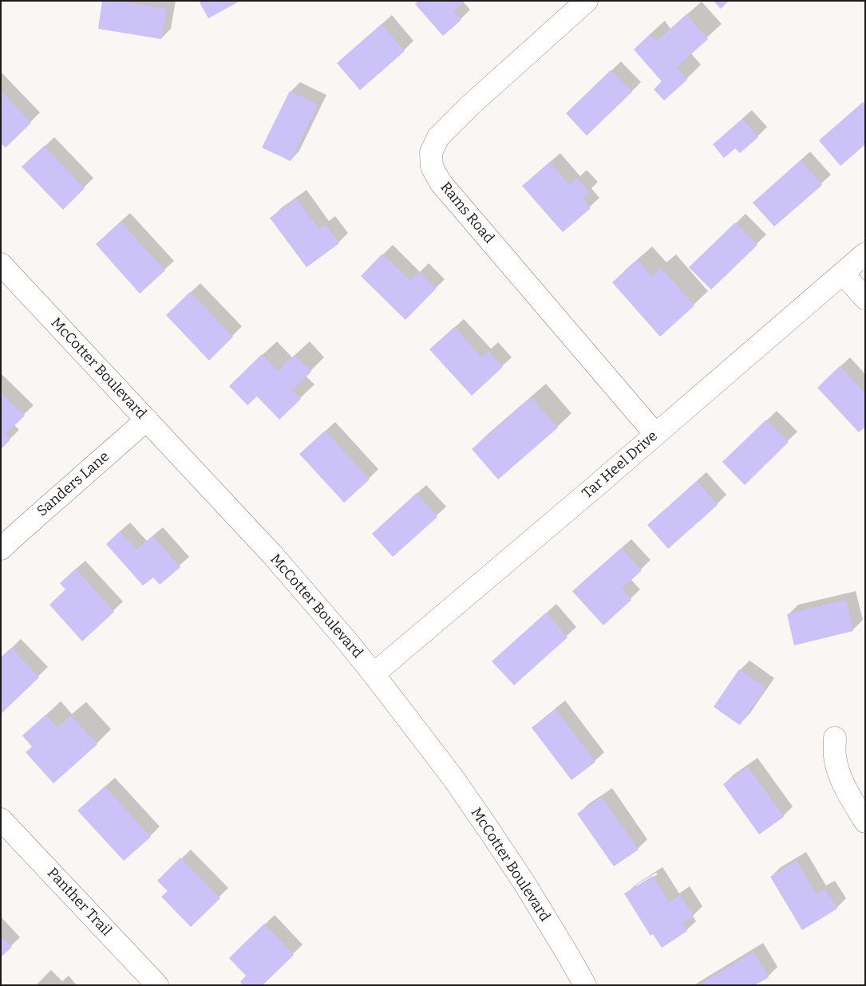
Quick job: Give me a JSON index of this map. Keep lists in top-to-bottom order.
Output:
{
  "streets": {
    "street": [
      "Rams Road",
      "McCotter Boulevard",
      "Tar Heel Drive",
      "Sanders Lane",
      "Panther Trail"
    ]
  },
  "crossings": [
    ["Rams Road", "Tar Heel Drive"],
    ["McCotter Boulevard", "Tar Heel Drive"],
    ["McCotter Boulevard", "Sanders Lane"]
  ]
}
